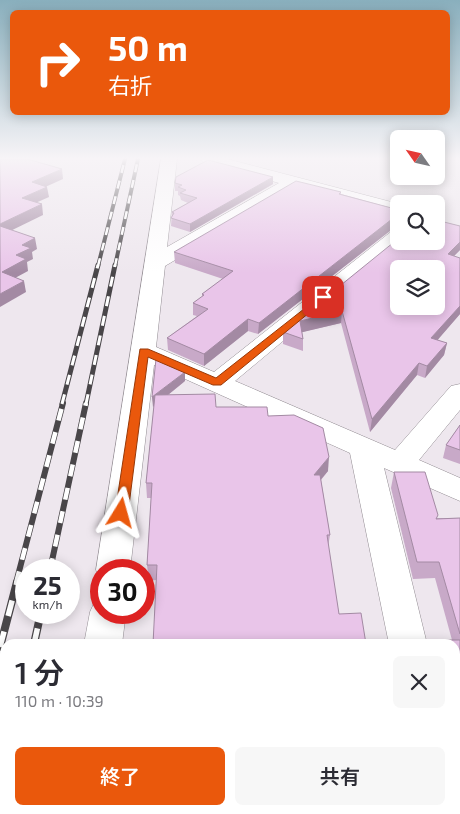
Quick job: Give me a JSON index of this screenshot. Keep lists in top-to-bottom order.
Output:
{
  "north": "top left",
  "page": {
    "turn": ["50 m", "右折"],
    "speed": "25 km/h",
    "limit": "30",
    "heading": ["1 分", "110 m · 10:39"],
    "buttons": ["終了", "共有"]
  }
}
